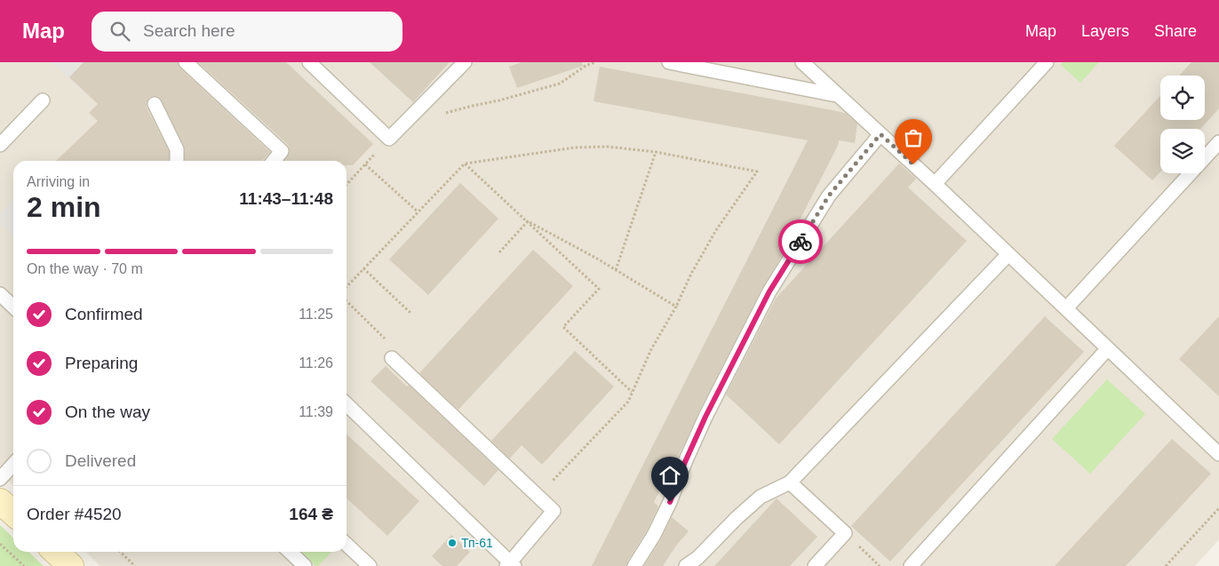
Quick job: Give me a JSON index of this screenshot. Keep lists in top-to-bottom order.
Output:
{
  "places": ["Тп-61"],
  "page": {
    "header": "Map",
    "search": "Search here",
    "nav": ["Map", "Layers", "Share"],
    "heading": ["2 min", "Arriving in", "11:43–11:48"],
    "panel": ["Order #4520", "164 ₴"],
    "bar": "On the way · 70 m",
    "list": [
      ["Confirmed", "11:25"],
      ["Preparing", "11:26"],
      ["On the way", "11:39"],
      "Delivered"
    ]
  }
}
